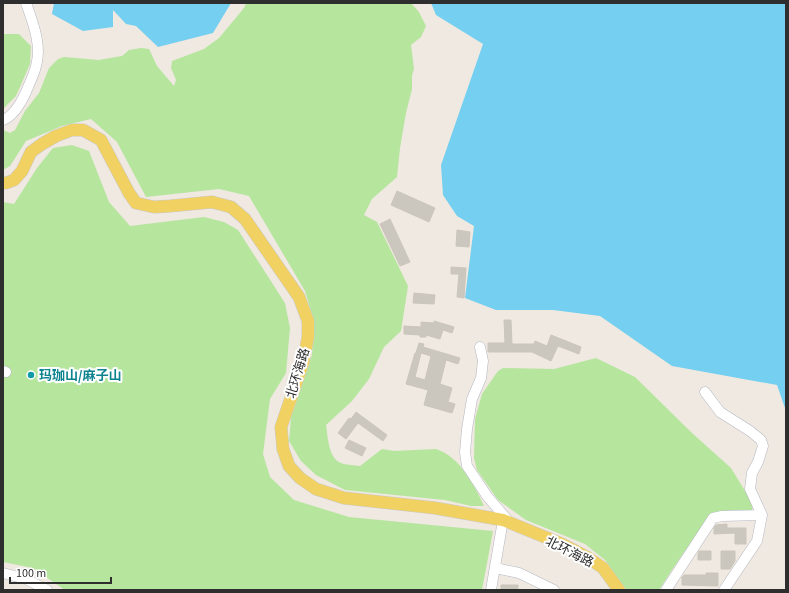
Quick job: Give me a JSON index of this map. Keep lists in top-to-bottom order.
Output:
{
  "streets": {
    "main road": ["北环海路"]
  },
  "places": ["玛珈山/麻子山"],
  "scale_bar": "100 m"
}
